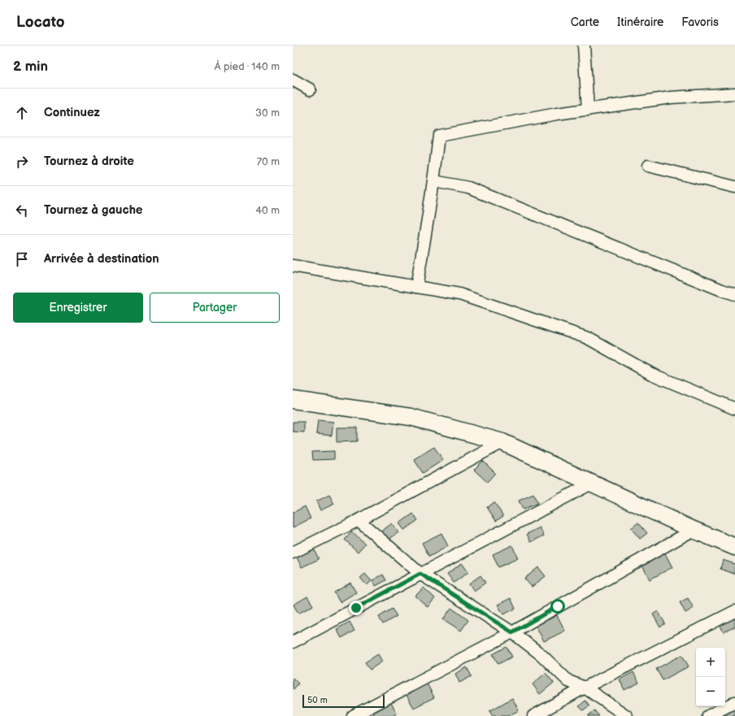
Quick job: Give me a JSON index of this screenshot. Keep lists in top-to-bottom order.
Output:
{
  "scale_bar": "50 m",
  "page": {
    "header": "Locato",
    "nav": ["Carte", "Itinéraire", "Favoris"],
    "heading": ["2 min", "À pied · 140 m"],
    "list": [
      ["Continuez", "30 m"],
      ["Tournez à droite", "70 m"],
      ["Tournez à gauche", "40 m"],
      "Arrivée à destination"
    ],
    "buttons": ["Enregistrer", "Partager"],
    "map_buttons": ["+", "−"],
    "scale": "50 m"
  }
}
